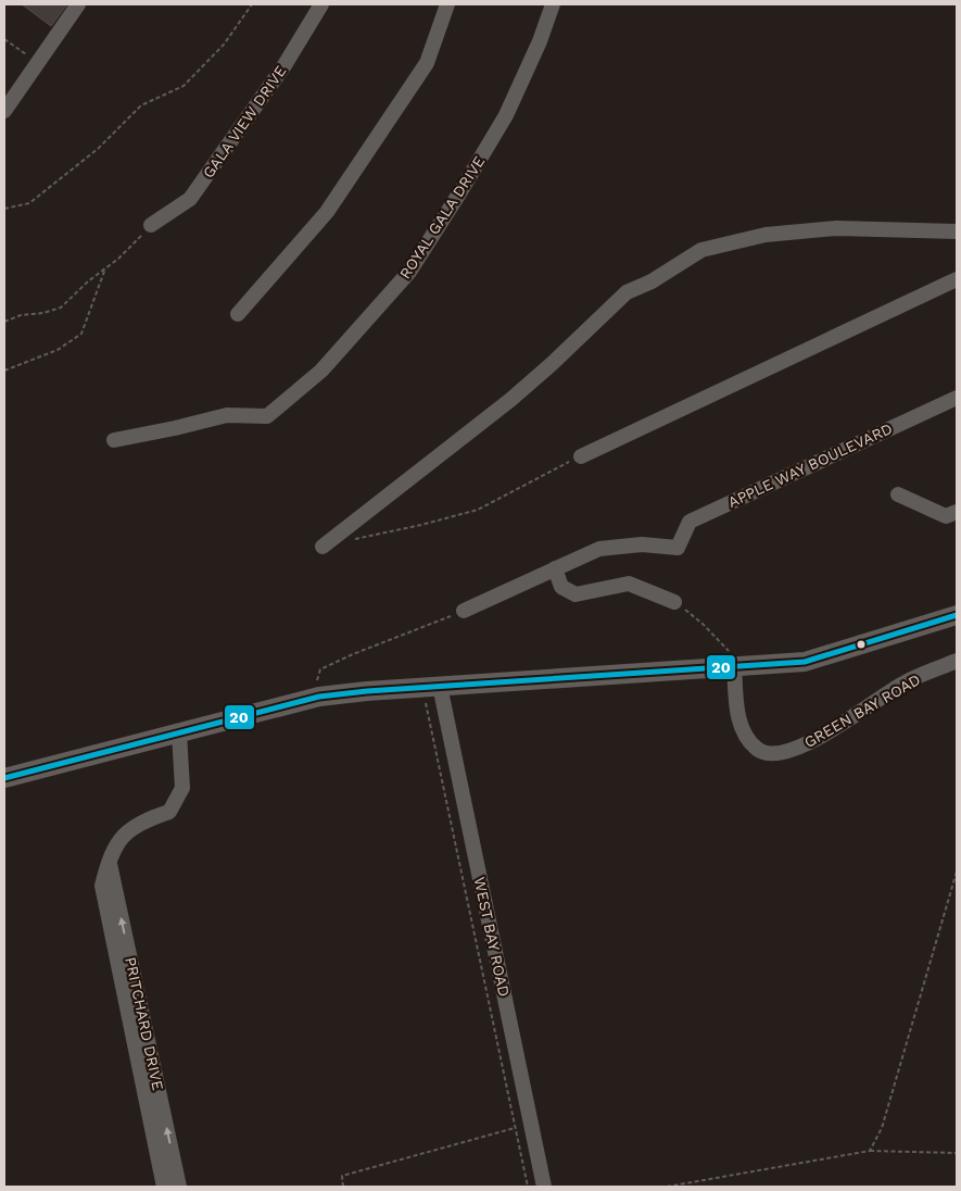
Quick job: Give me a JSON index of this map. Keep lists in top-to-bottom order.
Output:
{
  "streets": {
    "street": [
      "GALA VIEW DRIVE",
      "ROYAL GALA DRIVE",
      "APPLE WAY BOULEVARD",
      "GREEN BAY ROAD",
      "WEST BAY ROAD",
      "PRITCHARD DRIVE"
    ]
  },
  "lines": ["transit line 20"]
}
